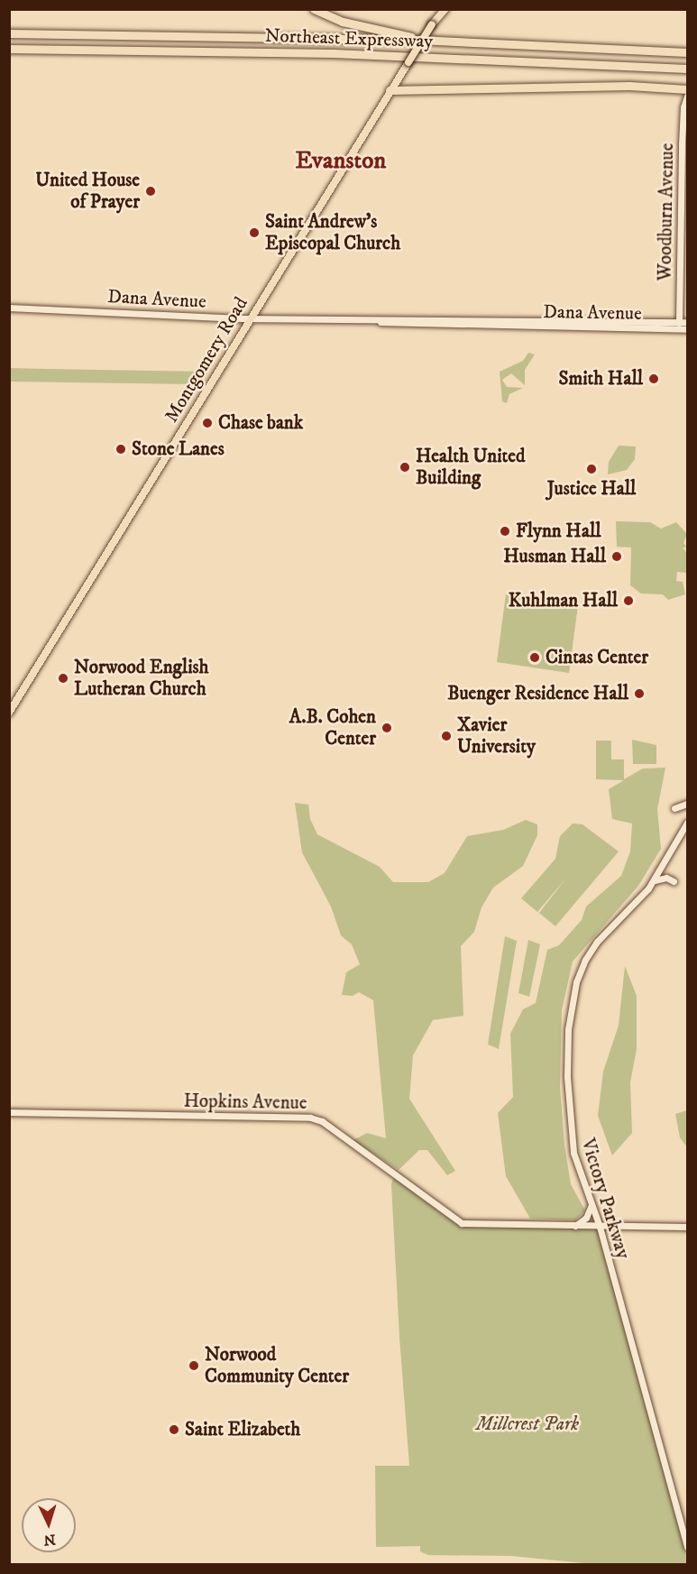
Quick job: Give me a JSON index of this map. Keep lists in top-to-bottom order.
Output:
{
  "streets": {
    "highway": ["Northeast Expressway"],
    "main road": ["Montgomery Road"],
    "street": [
      "Woodburn Avenue",
      "Dana Avenue",
      "Hopkins Avenue",
      "Victory Parkway"
    ]
  },
  "crossings": [
    ["Woodburn Avenue", "Dana Avenue"],
    ["Dana Avenue", "Montgomery Road"],
    ["Hopkins Avenue", "Victory Parkway"]
  ],
  "districts": ["Evanston"],
  "parks": ["Millcrest Park"],
  "places": [
    "United House of Prayer",
    "Saint Andrew's Episcopal Church",
    "Smith Hall",
    "Chase bank",
    "Stone Lanes",
    "Health United Building",
    "Justice Hall",
    "Flynn Hall",
    "Husman Hall",
    "Kuhlman Hall",
    "Cintas Center",
    "Norwood English Lutheran Church",
    "Buenger Residence Hall",
    "A.B. Cohen Center",
    "Xavier University",
    "Norwood Community Center",
    "Saint Elizabeth"
  ],
  "north": "bottom"
}
